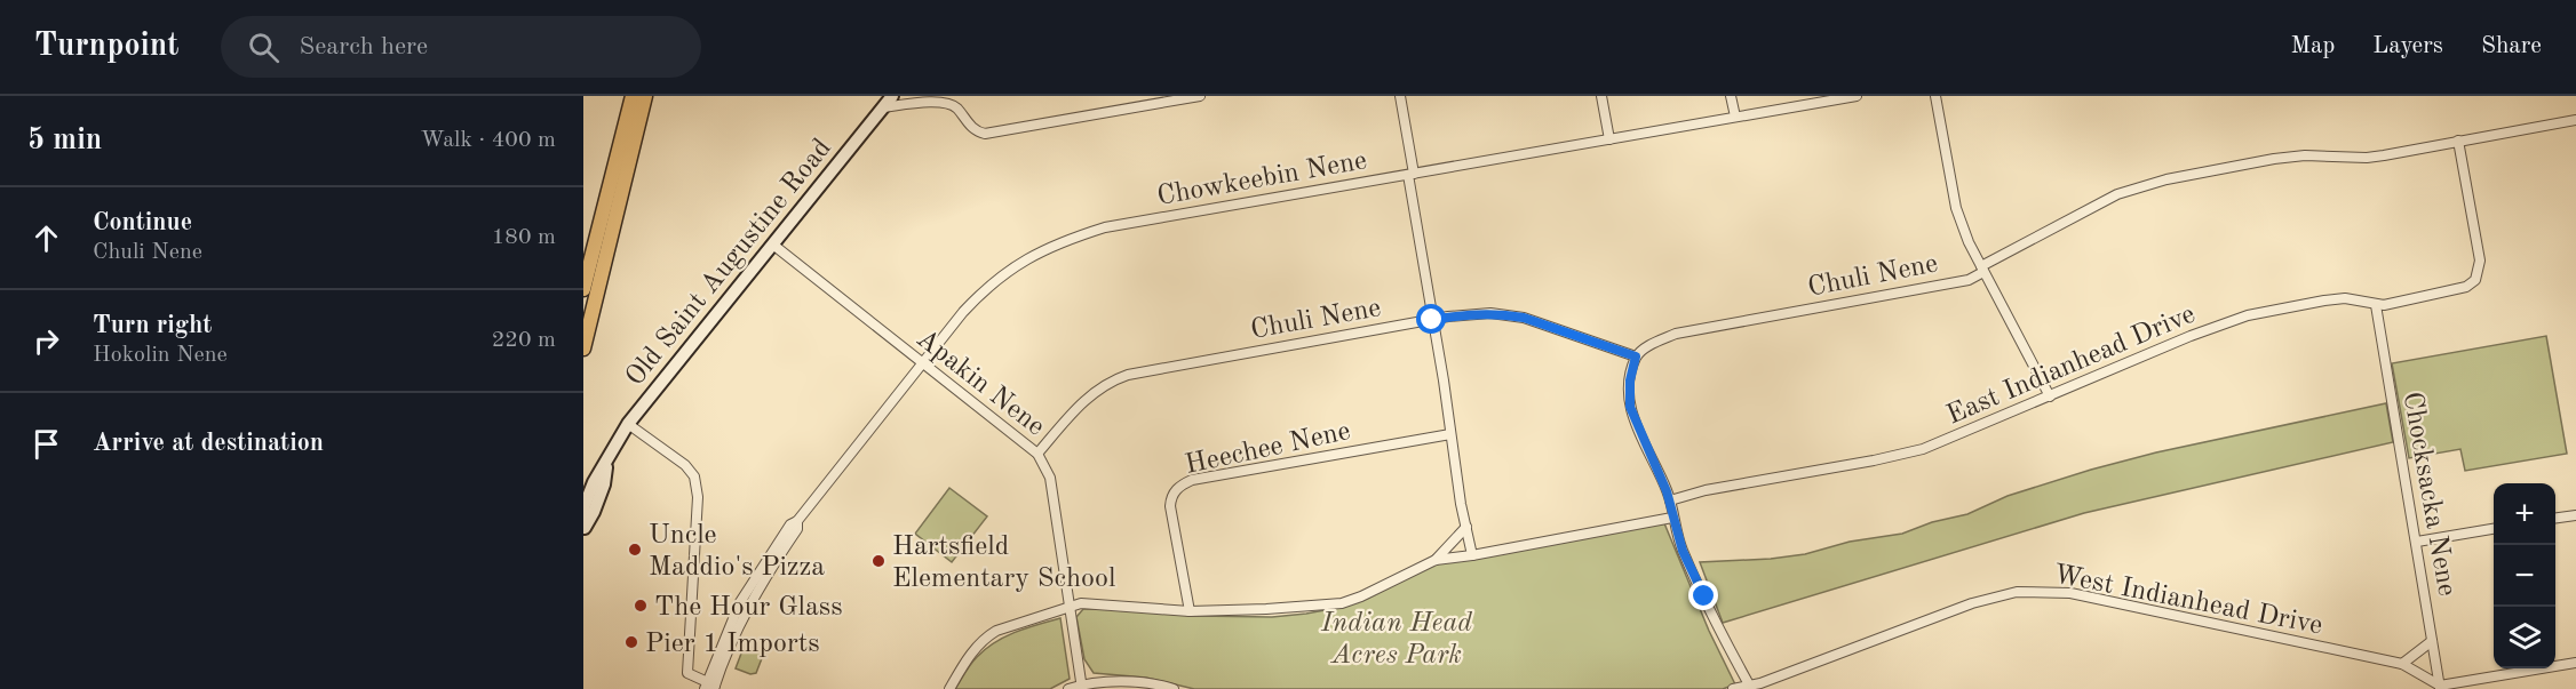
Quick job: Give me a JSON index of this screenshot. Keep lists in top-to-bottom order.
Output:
{
  "streets": {
    "street": [
      "Chowkeebin Nene",
      "Old Saint Augustine Road",
      "Chuli Nene",
      "East Indianhead Drive",
      "Apakin Nene",
      "Heechee Nene",
      "Chocksacka Nene",
      "West Indianhead Drive"
    ]
  },
  "crossings": [
    ["Chowkeebin Nene", "Apakin Nene"],
    ["Old Saint Augustine Road", "Apakin Nene"],
    ["Chuli Nene", "East Indianhead Drive"],
    ["Chuli Nene", "Apakin Nene"],
    ["East Indianhead Drive", "Chocksacka Nene"],
    ["Chocksacka Nene", "West Indianhead Drive"]
  ],
  "parks": ["Indian Head Acres Park"],
  "places": [
    "Uncle Maddio's Pizza",
    "Hartsfield Elementary School",
    "The Hour Glass",
    "Pier 1 Imports"
  ],
  "page": {
    "header": "Turnpoint",
    "search": "Search here",
    "nav": ["Map", "Layers", "Share"],
    "heading": ["5 min", "Walk · 400 m"],
    "list": [
      ["Continue", "Chuli Nene", "180 m"],
      ["Turn right", "Hokolin Nene", "220 m"],
      "Arrive at destination"
    ],
    "map_buttons": ["+", "−"]
  }
}
